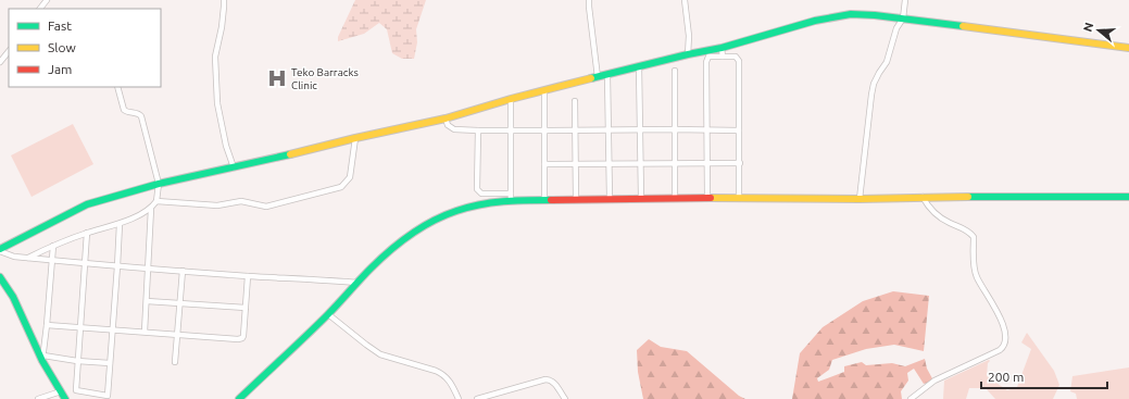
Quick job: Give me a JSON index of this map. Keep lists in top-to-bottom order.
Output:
{
  "places": {
    "hospital": ["Teko Barracks Clinic"]
  },
  "legend": ["Fast", "Slow", "Jam"],
  "scale_bar": "200 m",
  "north": "left"
}
